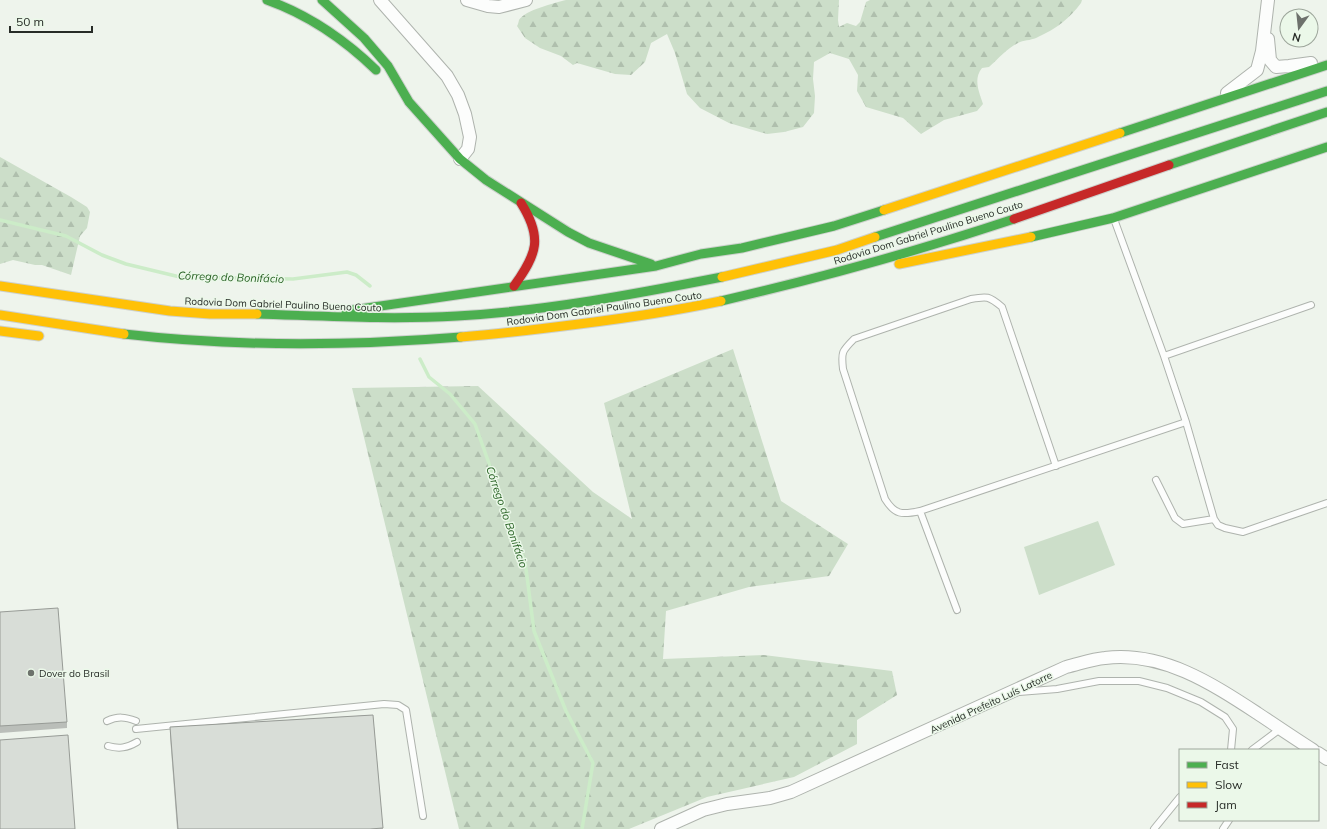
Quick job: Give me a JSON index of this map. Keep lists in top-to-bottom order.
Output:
{
  "streets": {
    "main road": ["Rodovia Dom Gabriel Paulino Bueno Couto"],
    "street": ["Avenida Prefeito Luís Latorre"]
  },
  "water": ["Córrego do Bonifácio"],
  "places": ["Dover do Brasil"],
  "legend": ["Fast", "Slow", "Jam"],
  "scale_bar": "50 m",
  "north": "bottom"
}
